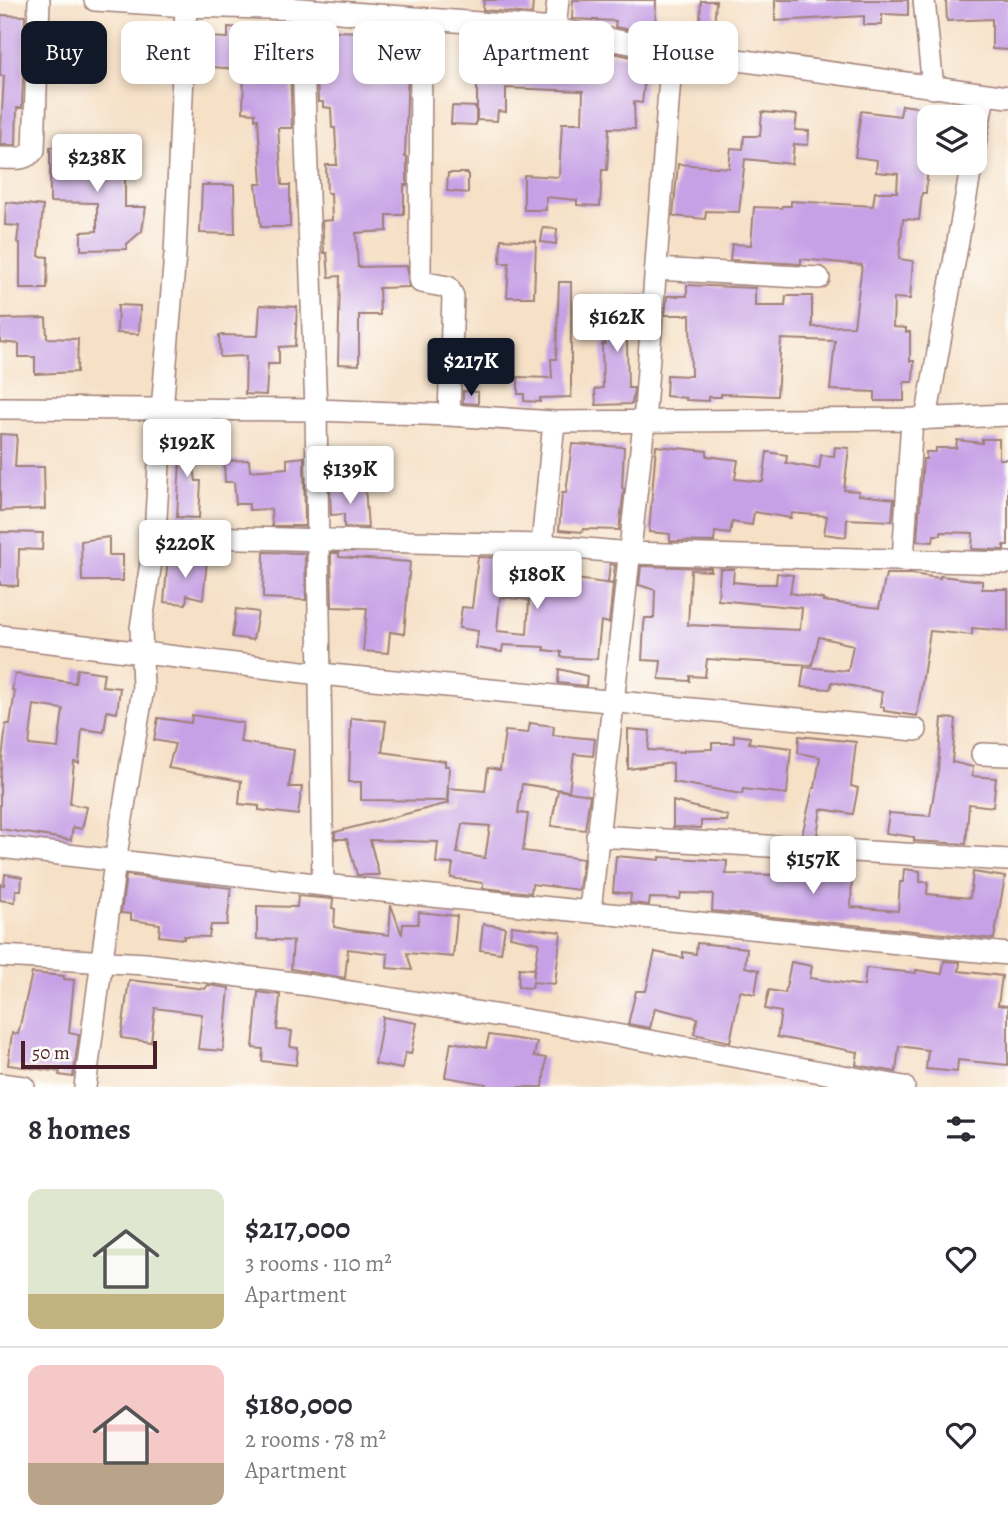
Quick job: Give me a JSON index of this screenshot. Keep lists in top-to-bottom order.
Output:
{
  "scale_bar": "50 m",
  "page": {
    "chip": [
      "Buy",
      "Rent",
      "Filters",
      "New",
      "Apartment",
      "House"
    ],
    "price": [
      "$238K",
      "$162K",
      "$217K",
      "$192K",
      "$139K",
      "$220K",
      "$180K",
      "$157K"
    ],
    "scale": "50 m",
    "heading": "8 homes",
    "list": [
      {
        "name": "$217,000",
        "note": "3 rooms · 110 m² · Apartment"
      },
      {
        "name": "$180,000",
        "note": "2 rooms · 78 m² · Apartment"
      }
    ]
  }
}
